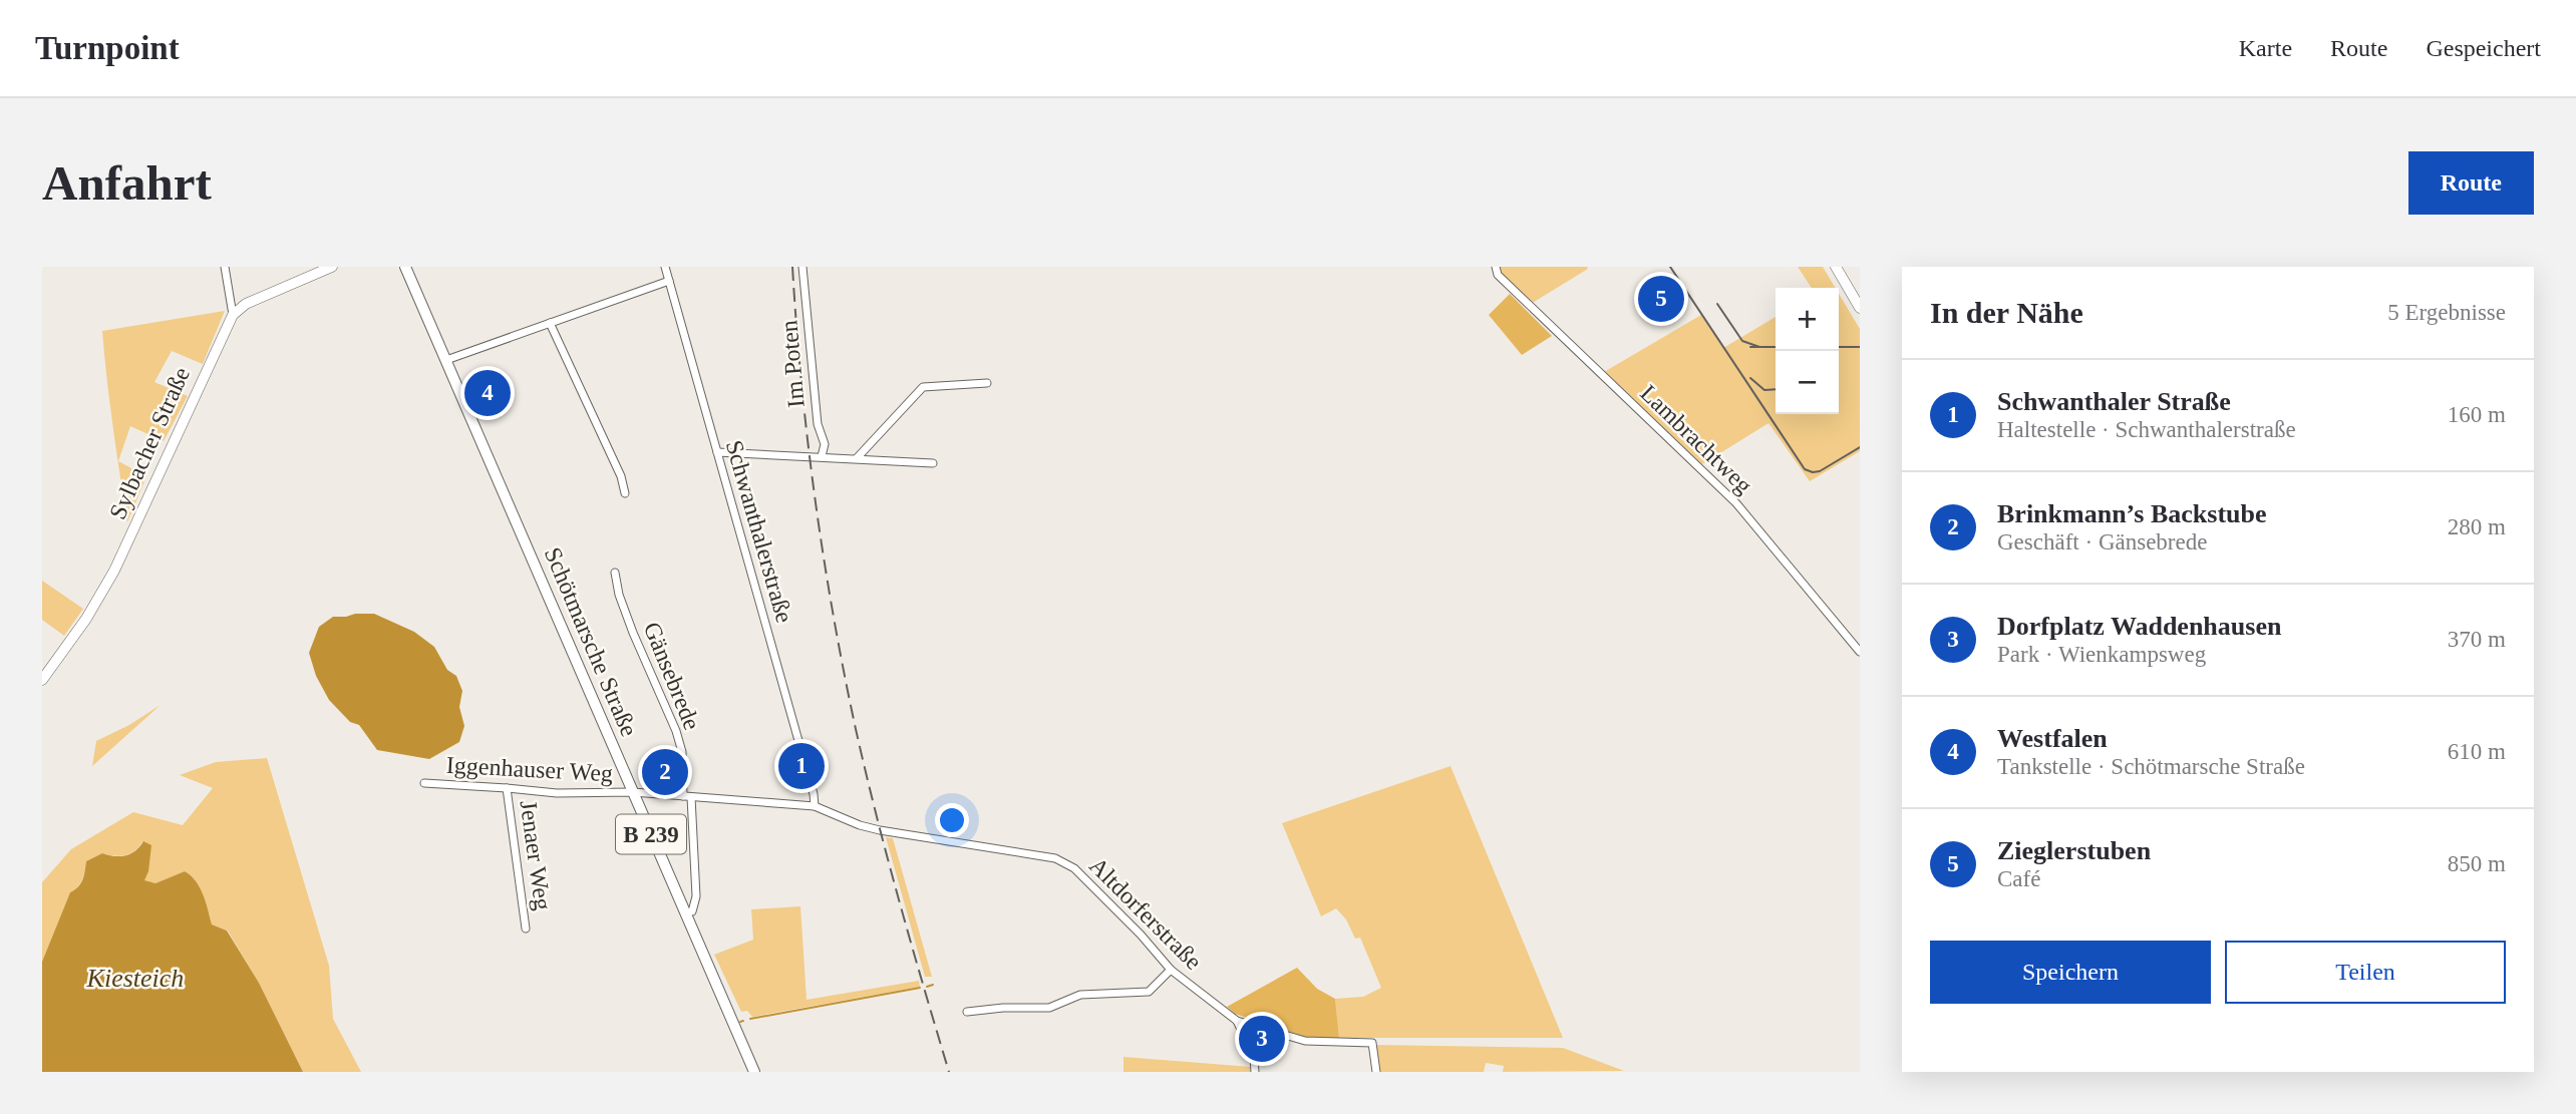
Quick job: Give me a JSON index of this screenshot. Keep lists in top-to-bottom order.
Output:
{
  "streets": {
    "main road": ["Sylbacher Straße", "Schötmarsche Straße", "B 239"],
    "street": [
      "Im Poten",
      "Lambrachtweg",
      "Schwanthalerstraße",
      "Gänsebrede",
      "Iggenhauser Weg",
      "Jenaer Weg",
      "Altdorferstraße"
    ]
  },
  "crossings": [
    ["Schwanthalerstraße", "Altdorferstraße"],
    ["Schötmarsche Straße", "Iggenhauser Weg"],
    ["Schötmarsche Straße", "Altdorferstraße"],
    ["Gänsebrede", "Altdorferstraße"],
    ["Iggenhauser Weg", "Jenaer Weg"],
    ["Iggenhauser Weg", "Altdorferstraße"]
  ],
  "water": ["Kiesteich"],
  "page": {
    "header": "Turnpoint",
    "nav": ["Karte", "Route", "Gespeichert"],
    "buttons": [
      "Route",
      ["Speichern", "Teilen"]
    ],
    "title": "Anfahrt",
    "heading": ["In der Nähe", "5 Ergebnisse"],
    "pins": [
      "5",
      "4",
      "1",
      "2",
      "3"
    ],
    "map_buttons": ["+", "−"],
    "list": [
      {
        "mark": "1",
        "name": "Schwanthaler Straße",
        "note": "Haltestelle · Schwanthalerstraße",
        "value": "160 m"
      },
      {
        "mark": "2",
        "name": "Brinkmann’s Backstube",
        "note": "Geschäft · Gänsebrede",
        "value": "280 m"
      },
      {
        "mark": "3",
        "name": "Dorfplatz Waddenhausen",
        "note": "Park · Wienkampsweg",
        "value": "370 m"
      },
      {
        "mark": "4",
        "name": "Westfalen",
        "note": "Tankstelle · Schötmarsche Straße",
        "value": "610 m"
      },
      {
        "mark": "5",
        "name": "Zieglerstuben",
        "note": "Café",
        "value": "850 m"
      }
    ]
  }
}
